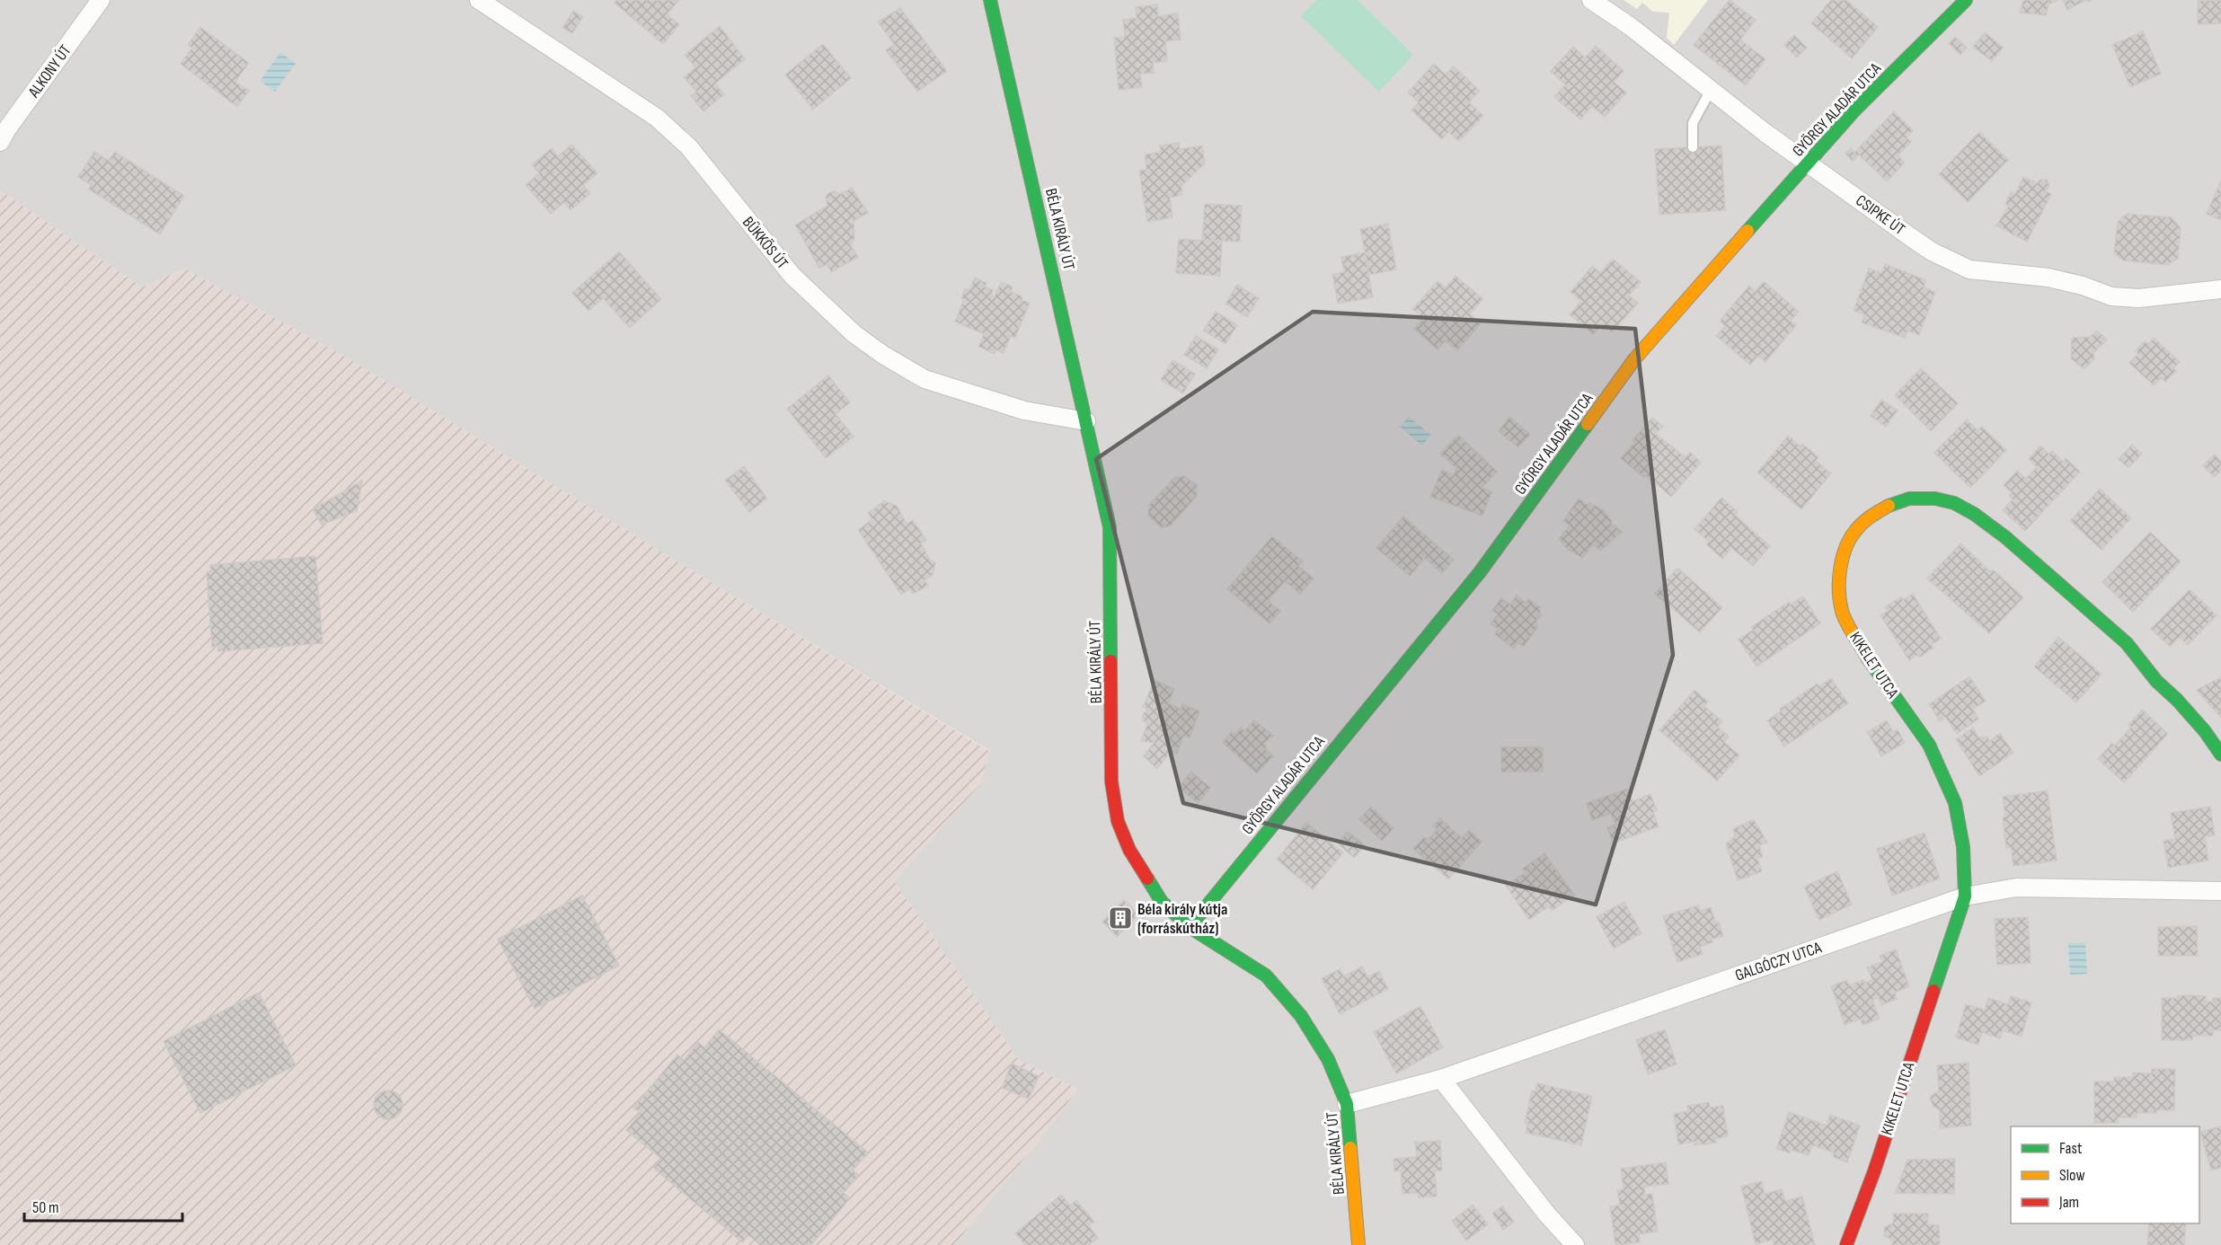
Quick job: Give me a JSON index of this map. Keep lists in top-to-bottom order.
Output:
{
  "streets": {
    "street": [
      "ALKONY ÚT",
      "GYÖRGY ALADÁR UTCA",
      "CSIPKE ÚT",
      "BÉLA KIRÁLY ÚT",
      "BÜKKÖS ÚT",
      "KIKELET UTCA",
      "GALGÓCZY UTCA"
    ]
  },
  "crossings": [
    ["GYÖRGY ALADÁR UTCA", "CSIPKE ÚT"],
    ["GYÖRGY ALADÁR UTCA", "BÉLA KIRÁLY ÚT"],
    ["BÉLA KIRÁLY ÚT", "BÜKKÖS ÚT"],
    ["BÉLA KIRÁLY ÚT", "GALGÓCZY UTCA"],
    ["KIKELET UTCA", "GALGÓCZY UTCA"]
  ],
  "places": {
    "building": ["Béla király kútja (forráskútház)"]
  },
  "legend": ["Fast", "Slow", "Jam"],
  "scale_bar": "50 m"
}
